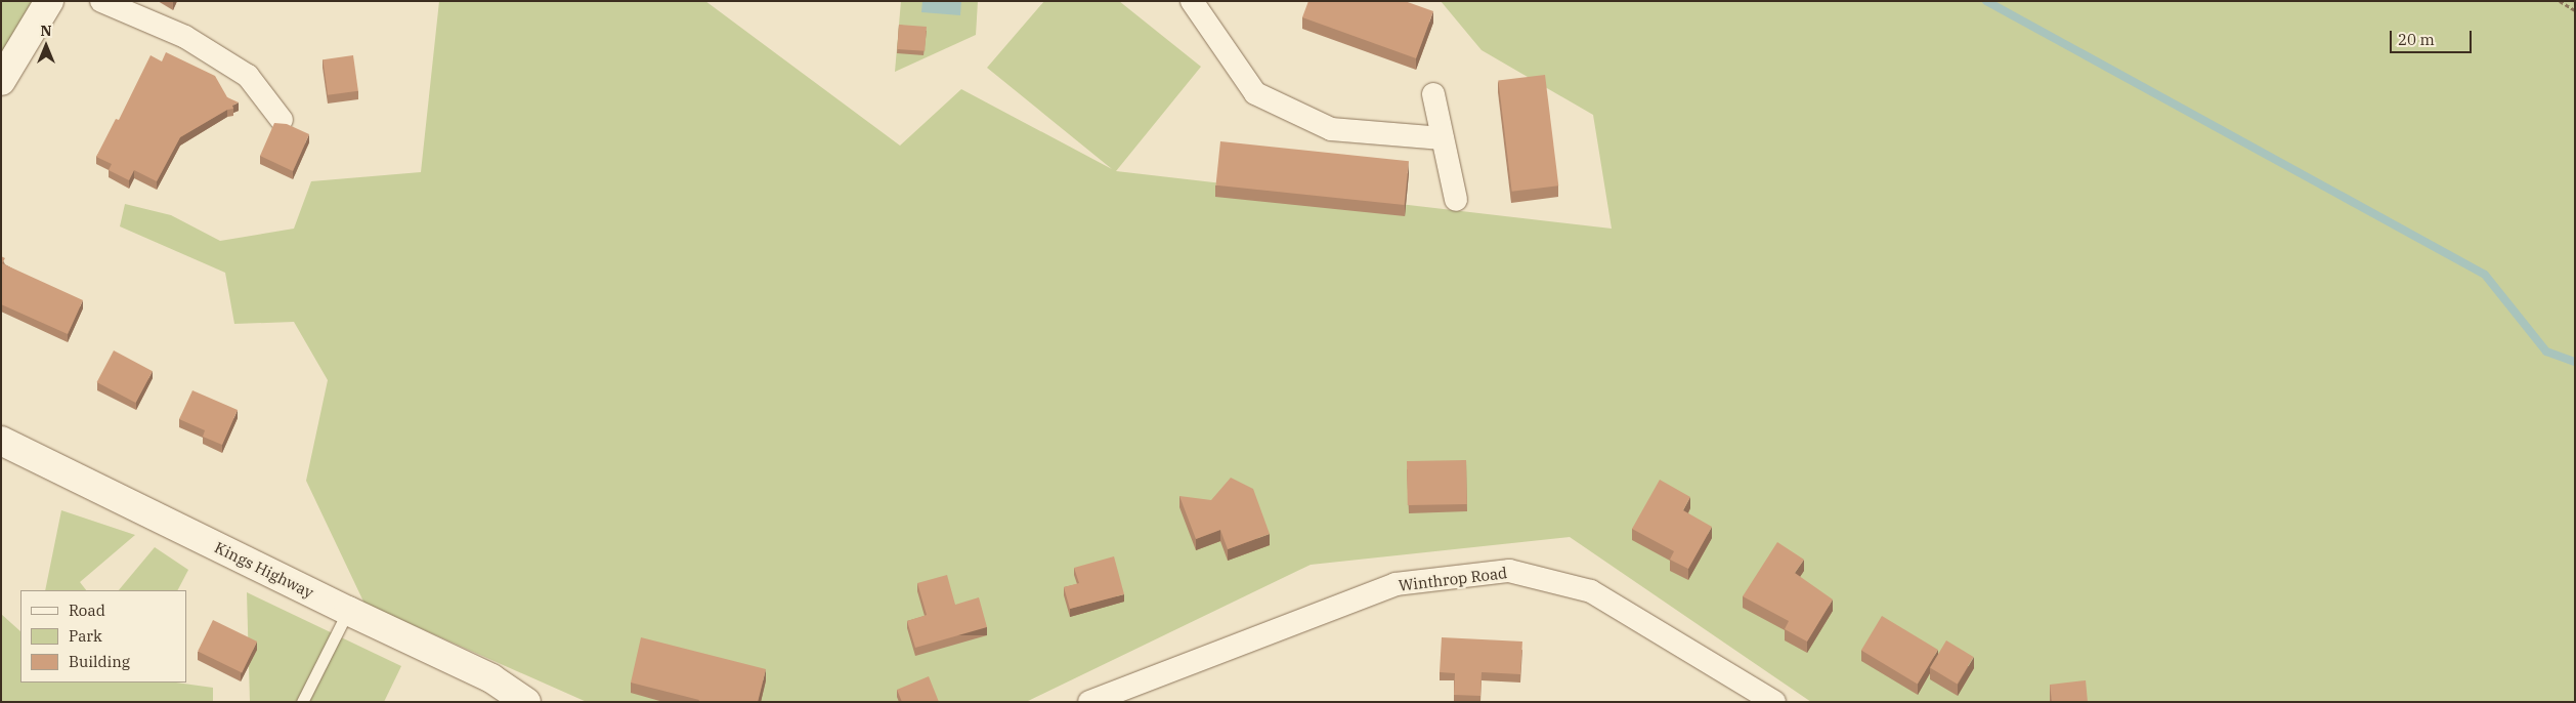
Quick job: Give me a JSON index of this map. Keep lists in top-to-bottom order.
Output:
{
  "streets": {
    "street": ["Kings Highway", "Winthrop Road"]
  },
  "legend": ["Road", "Park", "Building"],
  "scale_bar": "20 m",
  "north": "top"
}
